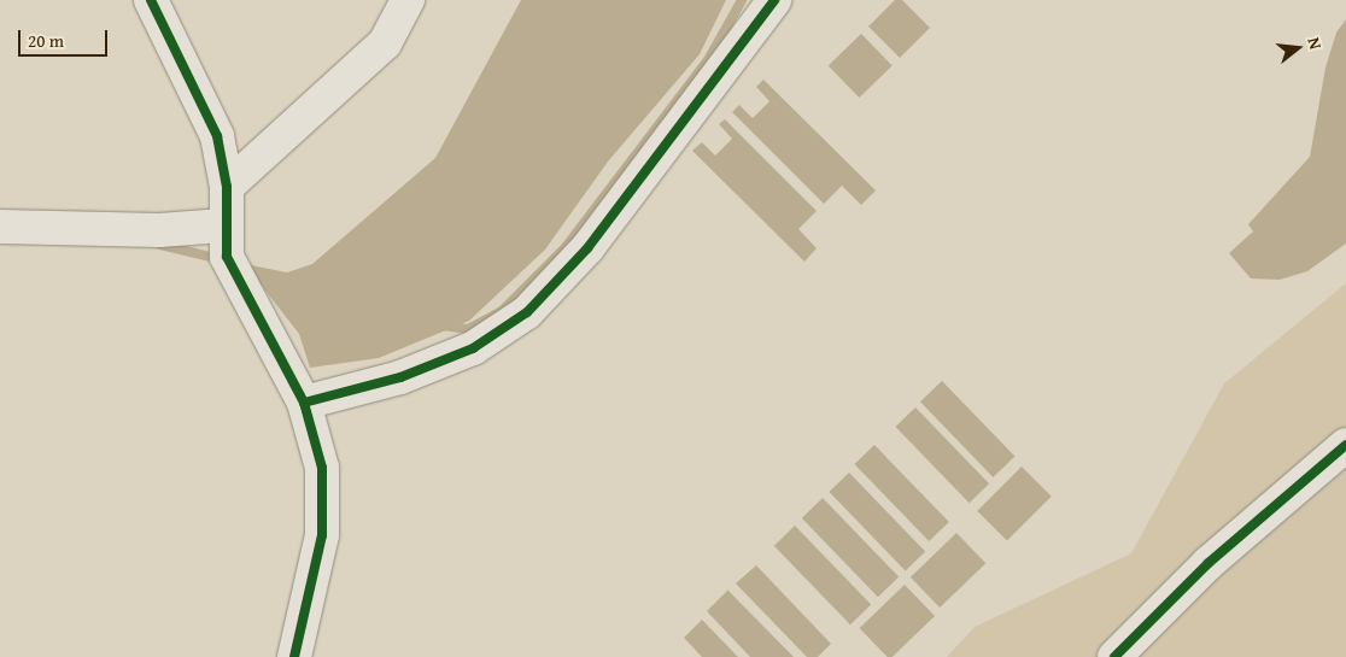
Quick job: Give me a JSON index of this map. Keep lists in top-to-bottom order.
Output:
{
  "scale_bar": "20 m",
  "north": "right"
}
